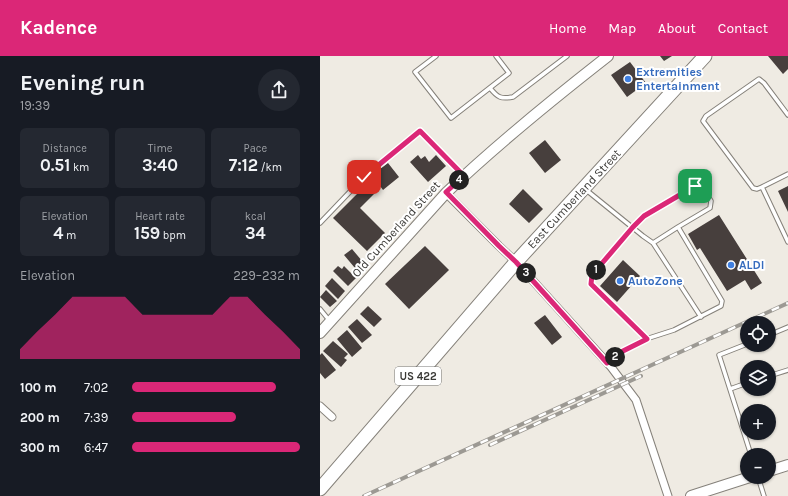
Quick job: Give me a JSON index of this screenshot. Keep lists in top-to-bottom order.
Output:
{
  "streets": {
    "highway": ["East Cumberland Street", "US 422"],
    "street": ["Old Cumberland Street"]
  },
  "places": ["Extremities Entertainment", "ALDI", "AutoZone"],
  "page": {
    "header": "Kadence",
    "nav": [
      "Home",
      "Map",
      "About",
      "Contact"
    ],
    "heading": ["Evening run", "19:39"],
    "stats": [
      ["Distance", "0.51 km"],
      ["Time", "3:40"],
      ["Pace", "7:12 /km"],
      ["Elevation", "4 m"],
      ["Heart rate", "159 bpm"],
      ["kcal", "34"]
    ],
    "pins": [
      "4",
      "1",
      "3",
      "2"
    ],
    "chart": ["Elevation", "229–232 m"],
    "map_buttons": ["+", "−"],
    "list": [
      {
        "name": "100 m",
        "note": "7:02"
      },
      {
        "name": "200 m",
        "note": "7:39"
      },
      {
        "name": "300 m",
        "note": "6:47"
      }
    ]
  }
}
